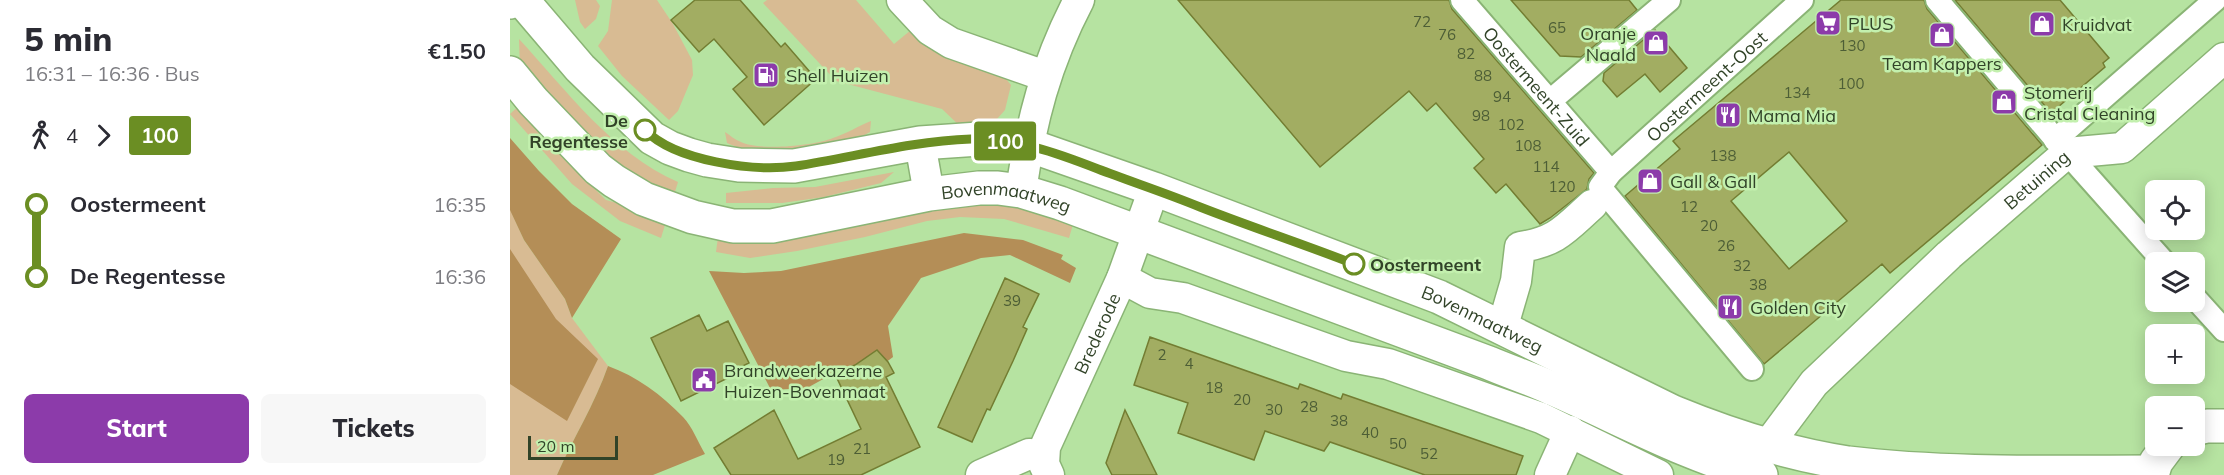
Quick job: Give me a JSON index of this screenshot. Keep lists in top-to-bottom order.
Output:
{
  "streets": {
    "street": [
      "Oostermeent-Zuid",
      "Oostermeent-Oost",
      "Betuining",
      "Bovenmaatweg",
      "Brederode"
    ]
  },
  "crossings": [
    ["Oostermeent-Zuid", "Oostermeent-Oost"],
    ["Oostermeent-Oost", "Bovenmaatweg"],
    ["Betuining", "Bovenmaatweg"],
    ["Bovenmaatweg", "Brederode"]
  ],
  "places": {
    "supermarket": ["PLUS"],
    "shop": [
      "Kruidvat",
      "Team Kappers",
      "Oranje Naald",
      "Stomerij Cristal Cleaning",
      "Gall & Gall"
    ],
    "fuel station": ["Shell Huizen"],
    "restaurant": ["Mama Mia", "Golden City"],
    "other": ["De Regentesse", "Oostermeent"],
    "public building": ["Brandweerkazerne Huizen-Bovenmaat"]
  },
  "lines": ["bus line 100"],
  "house_numbers": [
    "72",
    "65",
    "76",
    "130",
    "82",
    "88",
    "100",
    "134",
    "94",
    "98",
    "102",
    "108",
    "138",
    "114",
    "120",
    "12",
    "20",
    "26",
    "32",
    "38",
    "39",
    "2",
    "4",
    "18",
    "20",
    "28",
    "30",
    "38",
    "40",
    "50",
    "21",
    "52",
    "19"
  ],
  "scale_bar": "20 m",
  "page": {
    "heading": ["5 min", "16:31 – 16:36 · Bus", "€1.50"],
    "on_map": "100",
    "legs": ["4", "100"],
    "list": [
      {
        "name": "Oostermeent",
        "value": "16:35"
      },
      {
        "name": "De Regentesse",
        "value": "16:36"
      }
    ],
    "map_buttons": ["+", "−"],
    "buttons": ["Start", "Tickets"],
    "scale": "20 m"
  }
}
